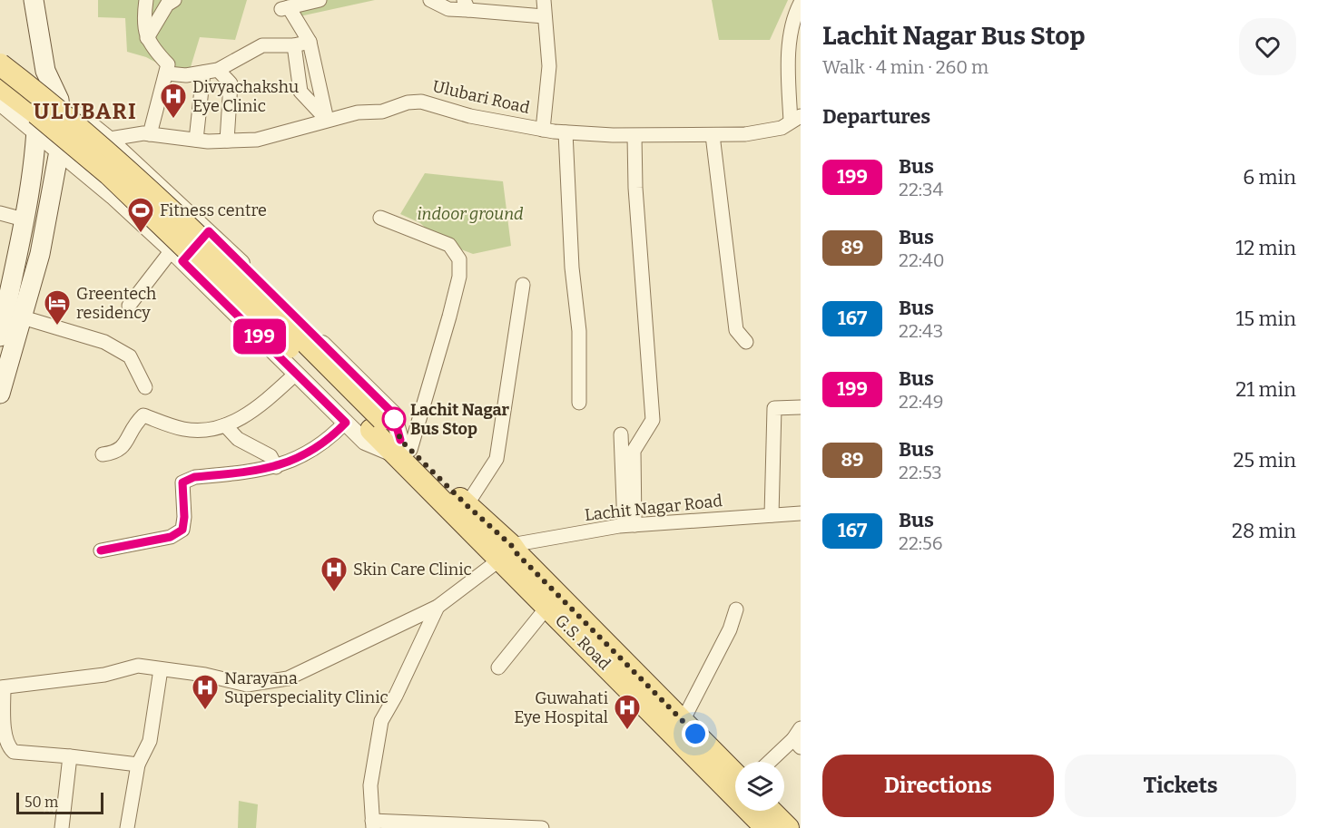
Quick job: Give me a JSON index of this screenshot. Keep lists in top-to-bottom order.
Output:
{
  "streets": {
    "main road": ["G.S. Road"],
    "street": ["Ulubari Road", "Lachit Nagar Road"]
  },
  "crossings": [
    ["Lachit Nagar Road", "G.S. Road"]
  ],
  "districts": ["ULUBARI"],
  "parks": ["indoor ground"],
  "places": {
    "hospital": [
      "Divyachakshu Eye Clinic",
      "Skin Care Clinic",
      "Narayana Superspeciality Clinic",
      "Guwahati Eye Hospital"
    ],
    "sports": ["Fitness centre"],
    "hotel": ["Greentech residency"],
    "other": ["Lachit Nagar Bus Stop"]
  },
  "lines": ["bus line 199"],
  "scale_bar": "50 m",
  "page": {
    "on_map": "199",
    "heading": [
      ["Lachit Nagar Bus Stop", "Walk · 4 min · 260 m"],
      "Departures"
    ],
    "list": [
      {
        "mark": "199",
        "name": "Bus",
        "note": "22:34",
        "value": "6 min"
      },
      {
        "mark": "89",
        "name": "Bus",
        "note": "22:40",
        "value": "12 min"
      },
      {
        "mark": "167",
        "name": "Bus",
        "note": "22:43",
        "value": "15 min"
      },
      {
        "mark": "199",
        "name": "Bus",
        "note": "22:49",
        "value": "21 min"
      },
      {
        "mark": "89",
        "name": "Bus",
        "note": "22:53",
        "value": "25 min"
      },
      {
        "mark": "167",
        "name": "Bus",
        "note": "22:56",
        "value": "28 min"
      }
    ],
    "buttons": ["Directions", "Tickets"],
    "scale": "50 m"
  }
}
